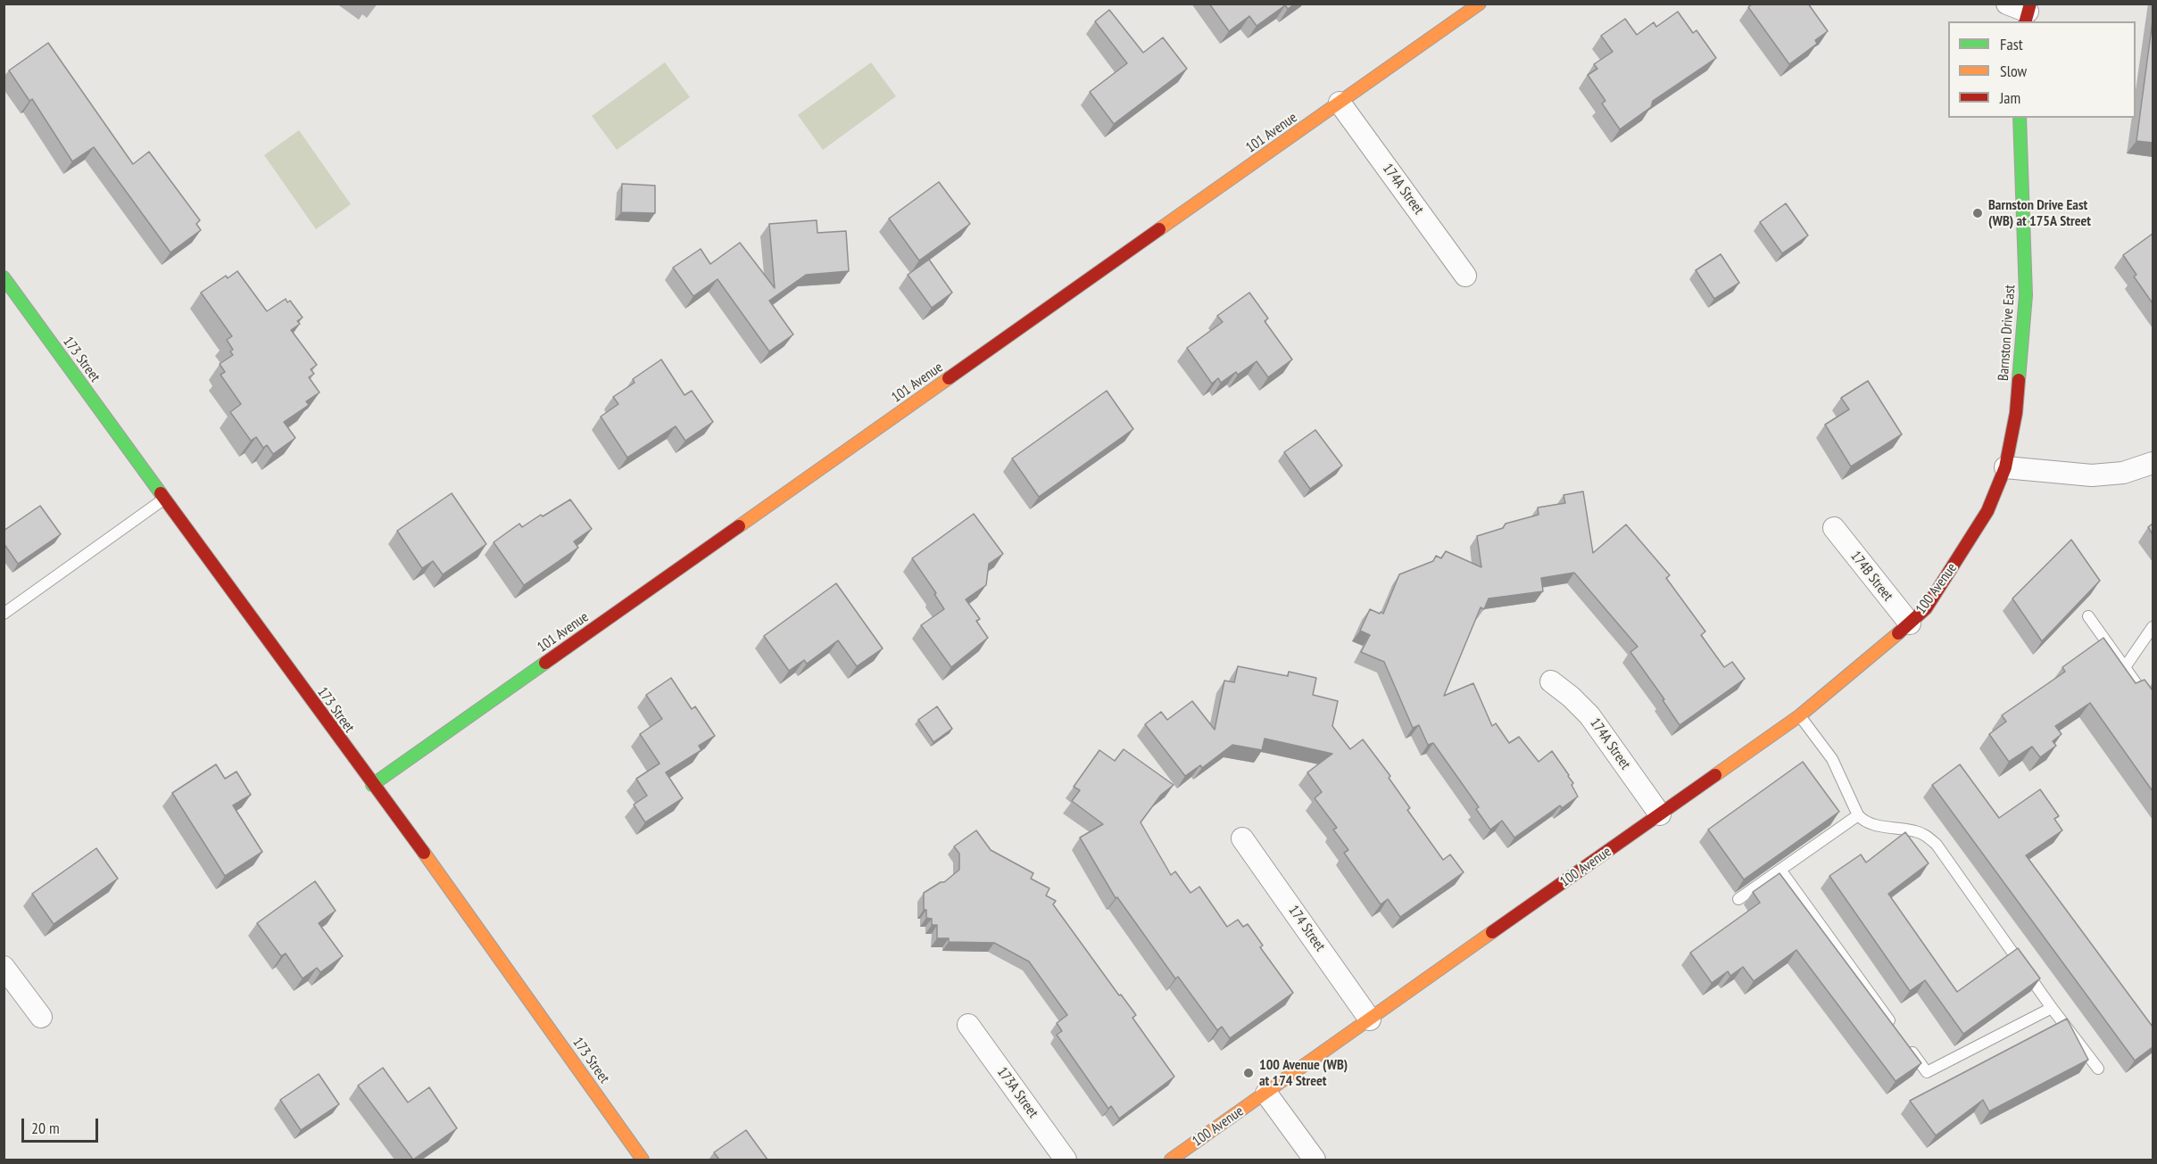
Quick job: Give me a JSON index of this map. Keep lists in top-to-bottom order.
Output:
{
  "streets": {
    "street": [
      "101 Avenue",
      "174A Street",
      "Barnston Drive East",
      "173 Street",
      "174B Street",
      "100 Avenue",
      "174 Street",
      "173A Street"
    ]
  },
  "crossings": [
    ["101 Avenue", "174A Street"],
    ["101 Avenue", "173 Street"],
    ["174A Street", "100 Avenue"],
    ["Barnston Drive East", "100 Avenue"],
    ["174B Street", "100 Avenue"],
    ["100 Avenue", "174 Street"]
  ],
  "places": ["Barnston Drive East (WB) at 175A Street", "100 Avenue (WB) at 174 Street"],
  "legend": ["Fast", "Slow", "Jam"],
  "scale_bar": "20 m"
}
